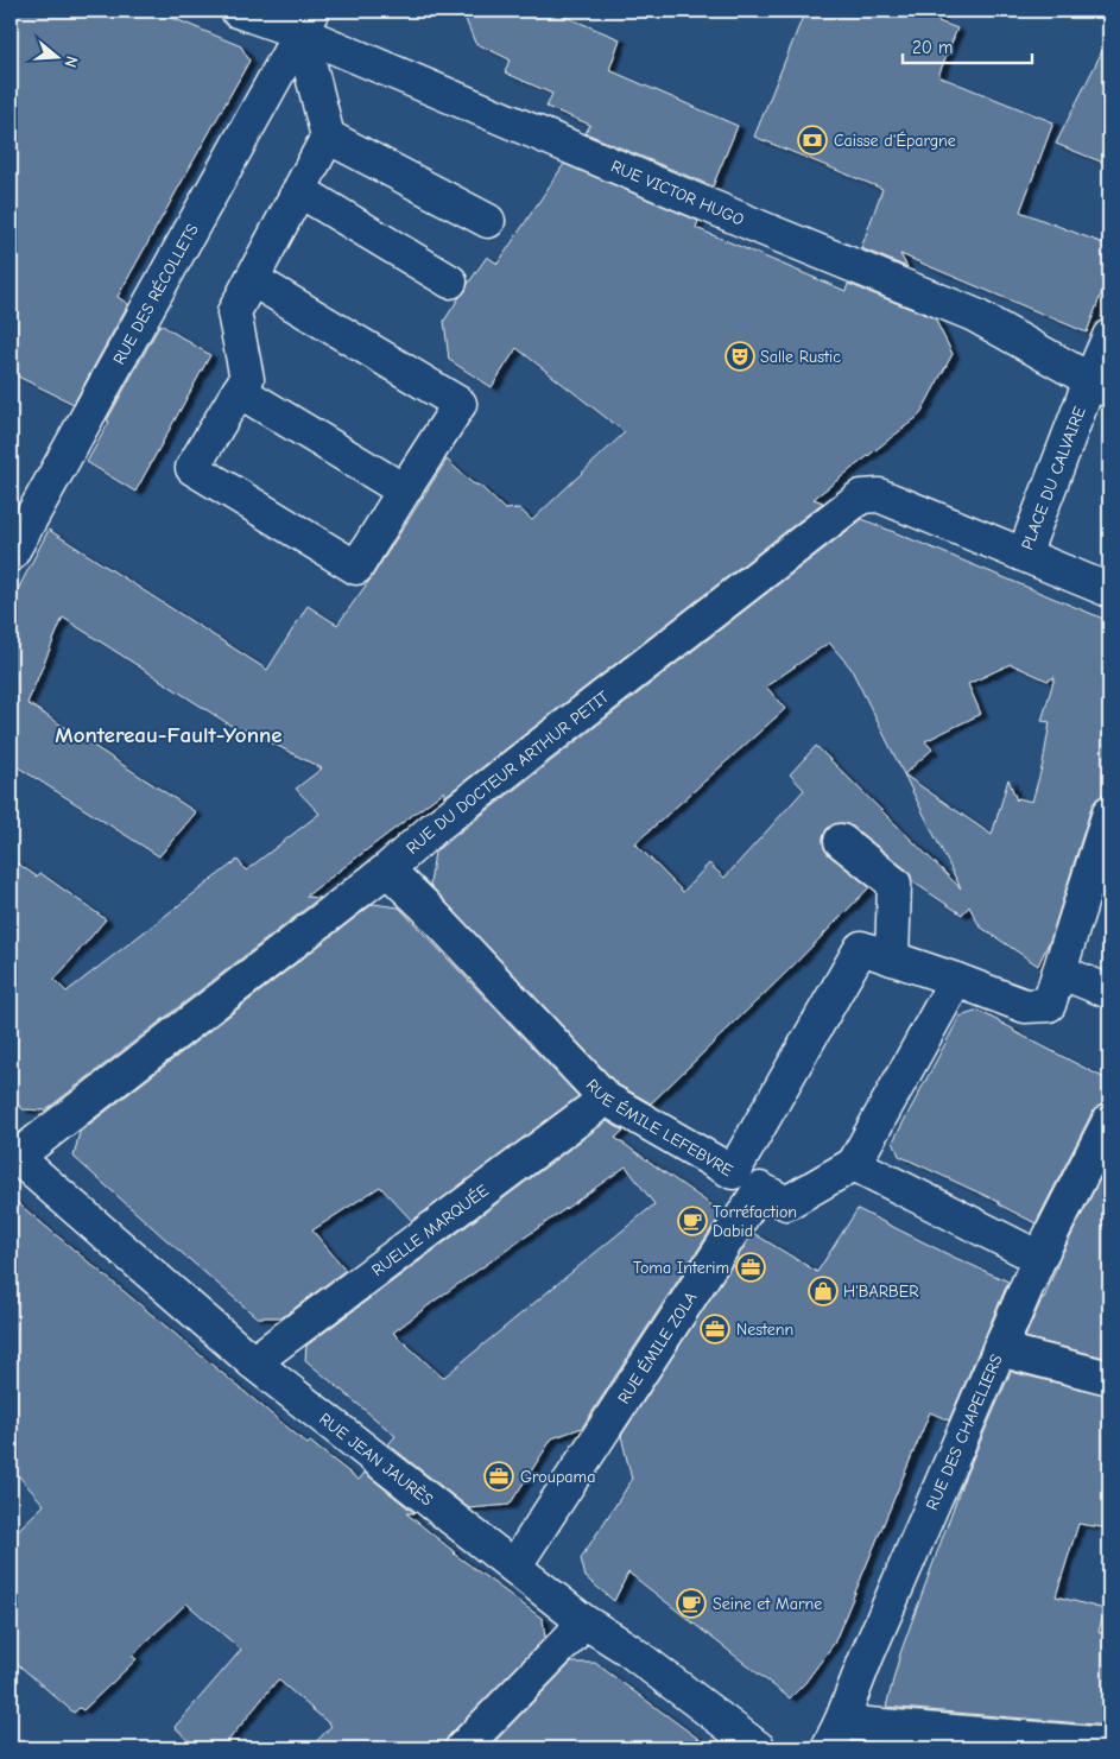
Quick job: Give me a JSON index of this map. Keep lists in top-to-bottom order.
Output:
{
  "streets": {
    "street": [
      "RUE VICTOR HUGO",
      "RUE DES RÉCOLLETS",
      "PLACE DU CALVAIRE",
      "RUE DU DOCTEUR ARTHUR PETIT",
      "RUE ÉMILE LEFEBVRE",
      "RUELLE MARQUÉE",
      "RUE ÉMILE ZOLA",
      "RUE DES CHAPELIERS",
      "RUE JEAN JAURÈS"
    ]
  },
  "crossings": [
    ["RUE VICTOR HUGO", "RUE DES RÉCOLLETS"],
    ["RUE VICTOR HUGO", "PLACE DU CALVAIRE"],
    ["PLACE DU CALVAIRE", "RUE DU DOCTEUR ARTHUR PETIT"],
    ["RUE DU DOCTEUR ARTHUR PETIT", "RUE ÉMILE LEFEBVRE"],
    ["RUE DU DOCTEUR ARTHUR PETIT", "RUE JEAN JAURÈS"],
    ["RUE ÉMILE LEFEBVRE", "RUELLE MARQUÉE"],
    ["RUELLE MARQUÉE", "RUE JEAN JAURÈS"],
    ["RUE ÉMILE ZOLA", "RUE JEAN JAURÈS"]
  ],
  "districts": ["Montereau-Fault-Yonne"],
  "places": {
    "bank": ["Caisse d'Épargne"],
    "theatre": ["Salle Rustic"],
    "cafe": ["Torréfaction Dabid", "Seine et Marne"],
    "office": ["Toma Interim", "Nestenn", "Groupama"],
    "shop": ["H'BARBER"]
  },
  "scale_bar": "20 m",
  "north": "right"
}
